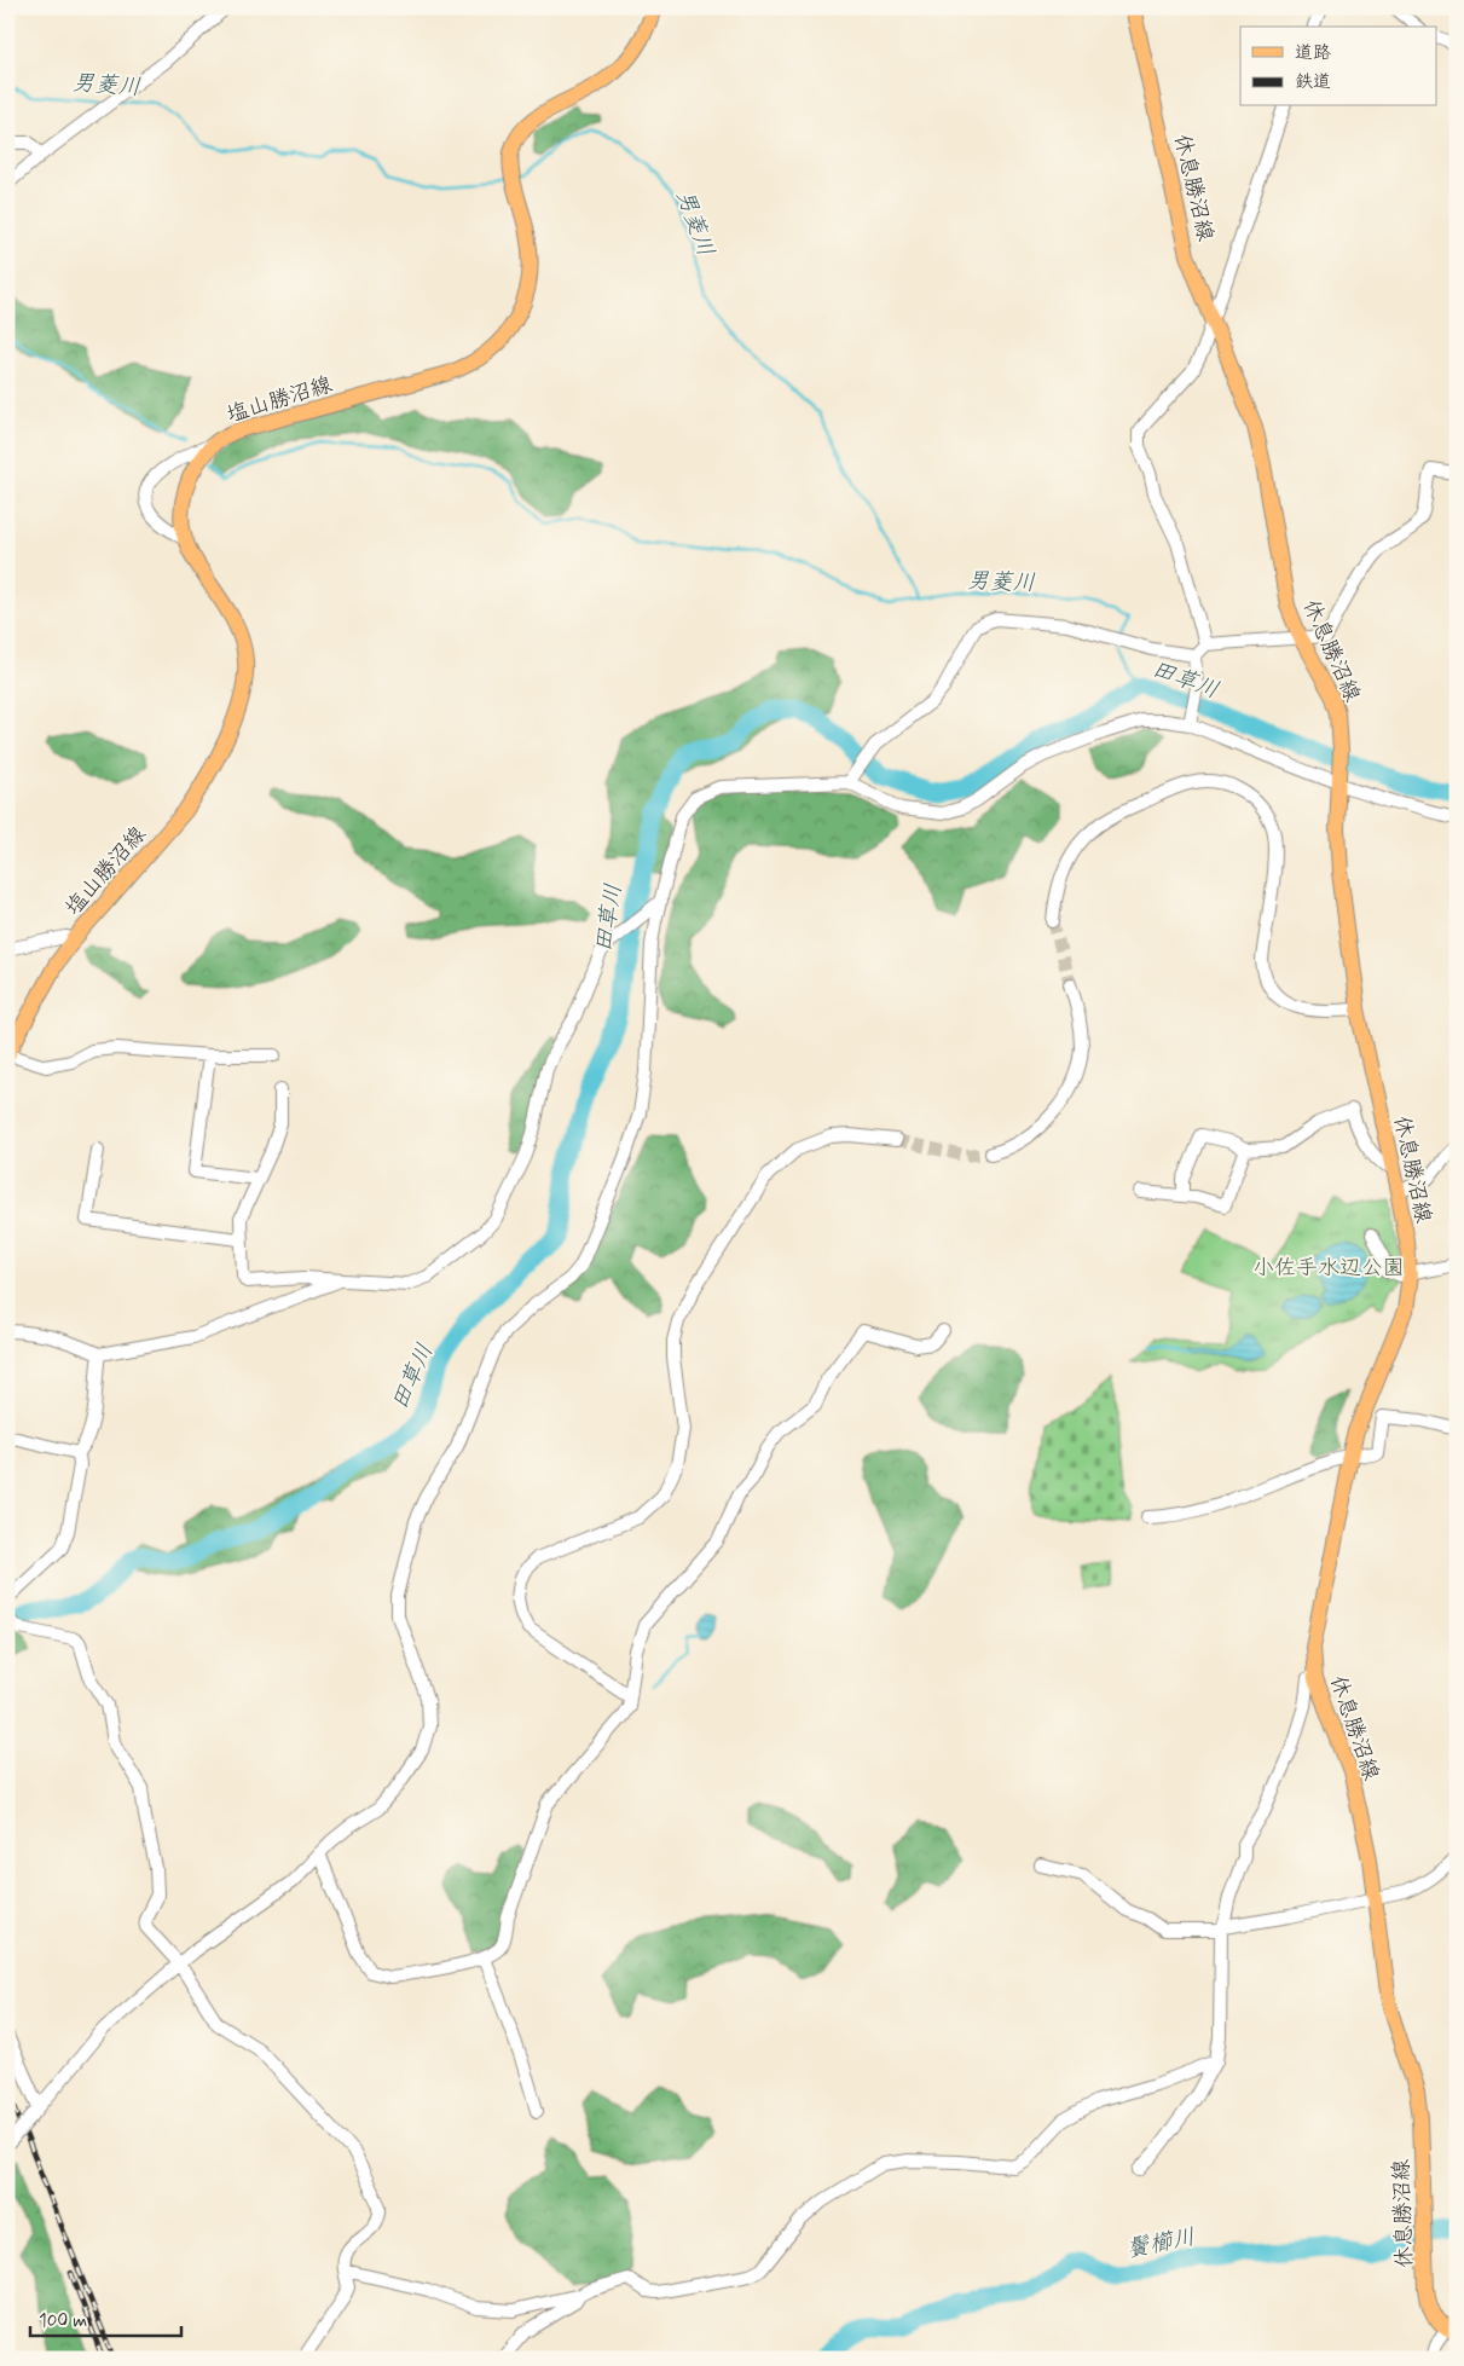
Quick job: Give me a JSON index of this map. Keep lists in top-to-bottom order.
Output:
{
  "streets": {
    "main road": ["休息勝沼線", "塩山勝沼線"]
  },
  "water": ["男菱川", "田草川", "鬢櫛川"],
  "parks": ["小佐手水辺公園"],
  "legend": ["道路", "鉄道"],
  "scale_bar": "100 m"
}
